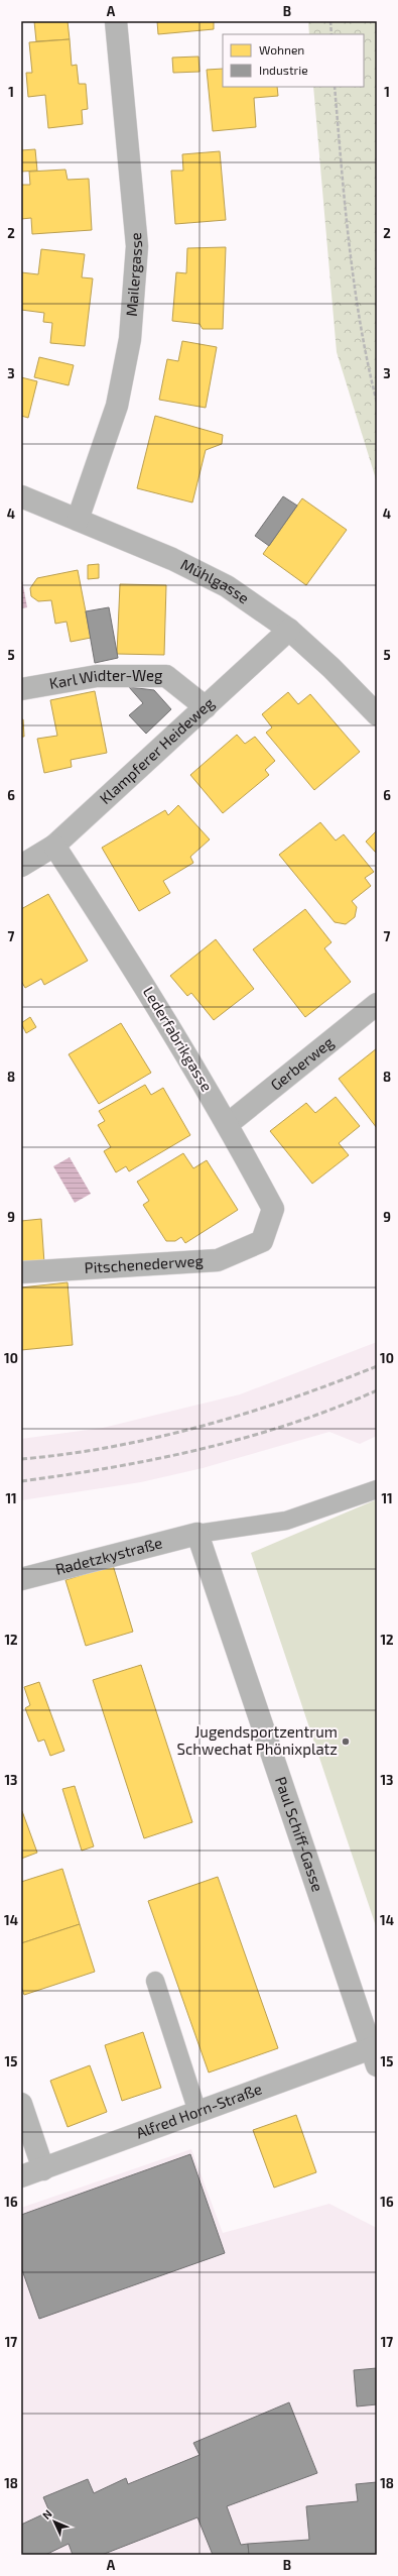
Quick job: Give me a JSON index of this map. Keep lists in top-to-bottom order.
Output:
{
  "streets": {
    "street": [
      "Mailergasse",
      "Mühlgasse",
      "Karl Widter-Weg",
      "Klampferer Heideweg",
      "Lederfabrikgasse",
      "Gerberweg",
      "Pitschenederweg",
      "Radetzkystraße",
      "Paul Schiff-Gasse",
      "Alfred Horn-Straße"
    ]
  },
  "crossings": [
    ["Mailergasse", "Mühlgasse"],
    ["Mühlgasse", "Klampferer Heideweg"],
    ["Karl Widter-Weg", "Klampferer Heideweg"],
    ["Klampferer Heideweg", "Lederfabrikgasse"],
    ["Lederfabrikgasse", "Gerberweg"],
    ["Lederfabrikgasse", "Pitschenederweg"],
    ["Radetzkystraße", "Paul Schiff-Gasse"],
    ["Paul Schiff-Gasse", "Alfred Horn-Straße"]
  ],
  "places": ["Jugendsportzentrum Schwechat Phönixplatz"],
  "legend": ["Wohnen", "Industrie"],
  "north": "top left",
  "grid": {
    "columns": ["A", "B"],
    "rows": [
      "1",
      "2",
      "3",
      "4",
      "5",
      "6",
      "7",
      "8",
      "9",
      "10",
      "11",
      "12",
      "13",
      "14",
      "15",
      "16",
      "17",
      "18"
    ]
  }
}
